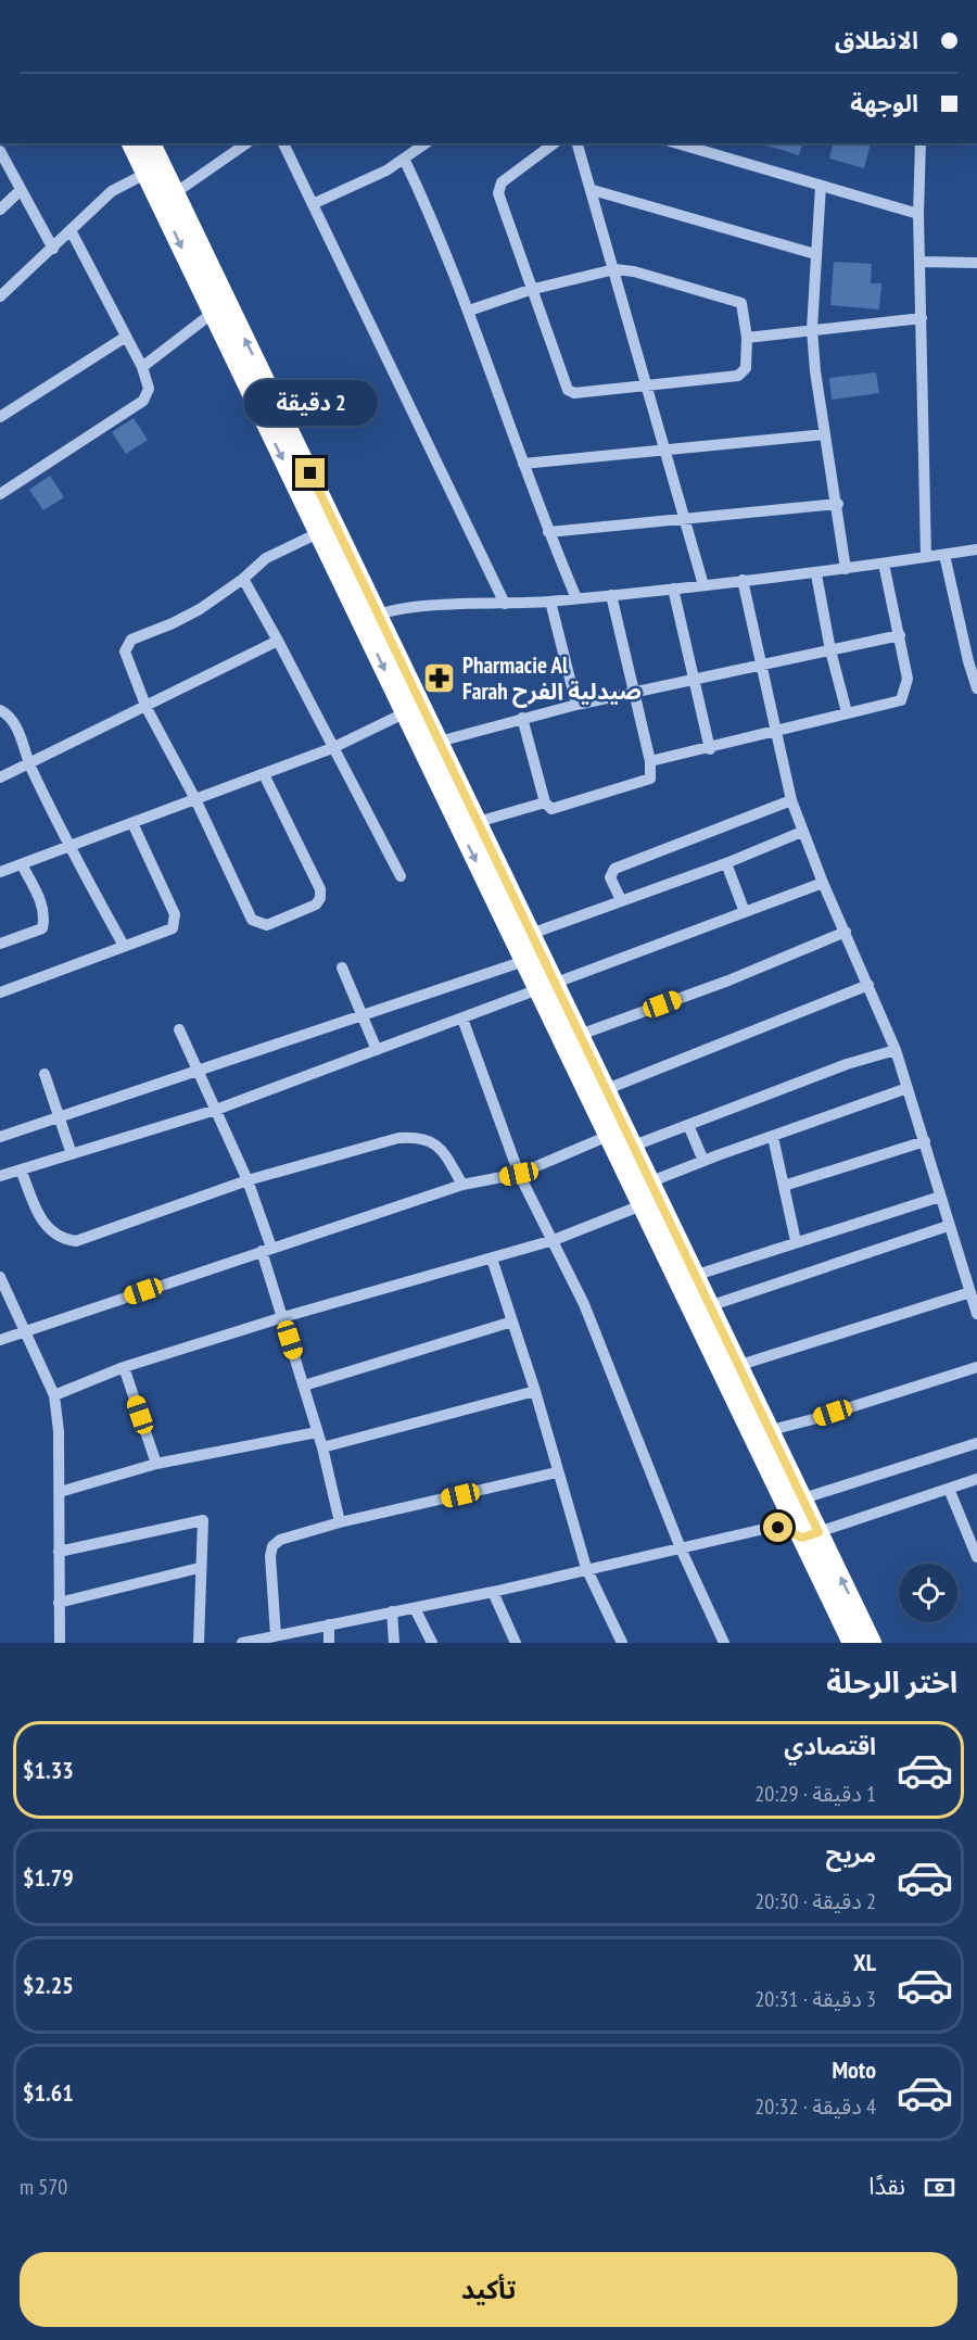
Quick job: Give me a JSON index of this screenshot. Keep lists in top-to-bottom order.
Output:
{
  "places": {
    "pharmacy": ["Pharmacie Al Farah صيدلية الفرح"]
  },
  "page": {
    "banner": ["الانطلاق", "الوجهة"],
    "bubble": "2 دقيقة",
    "heading": "اختر الرحلة",
    "list": [
      {
        "name": "اقتصادي",
        "note": "1 دقيقة · 20:29",
        "value": "$1.33"
      },
      {
        "name": "مريح",
        "note": "2 دقيقة · 20:30",
        "value": "$1.79"
      },
      {
        "name": "XL",
        "note": "3 دقيقة · 20:31",
        "value": "$2.25"
      },
      {
        "name": "Moto",
        "note": "4 دقيقة · 20:32",
        "value": "$1.61"
      }
    ],
    "pay": ["نقدًا", "570 m"],
    "buttons": "تأكيد"
  }
}
